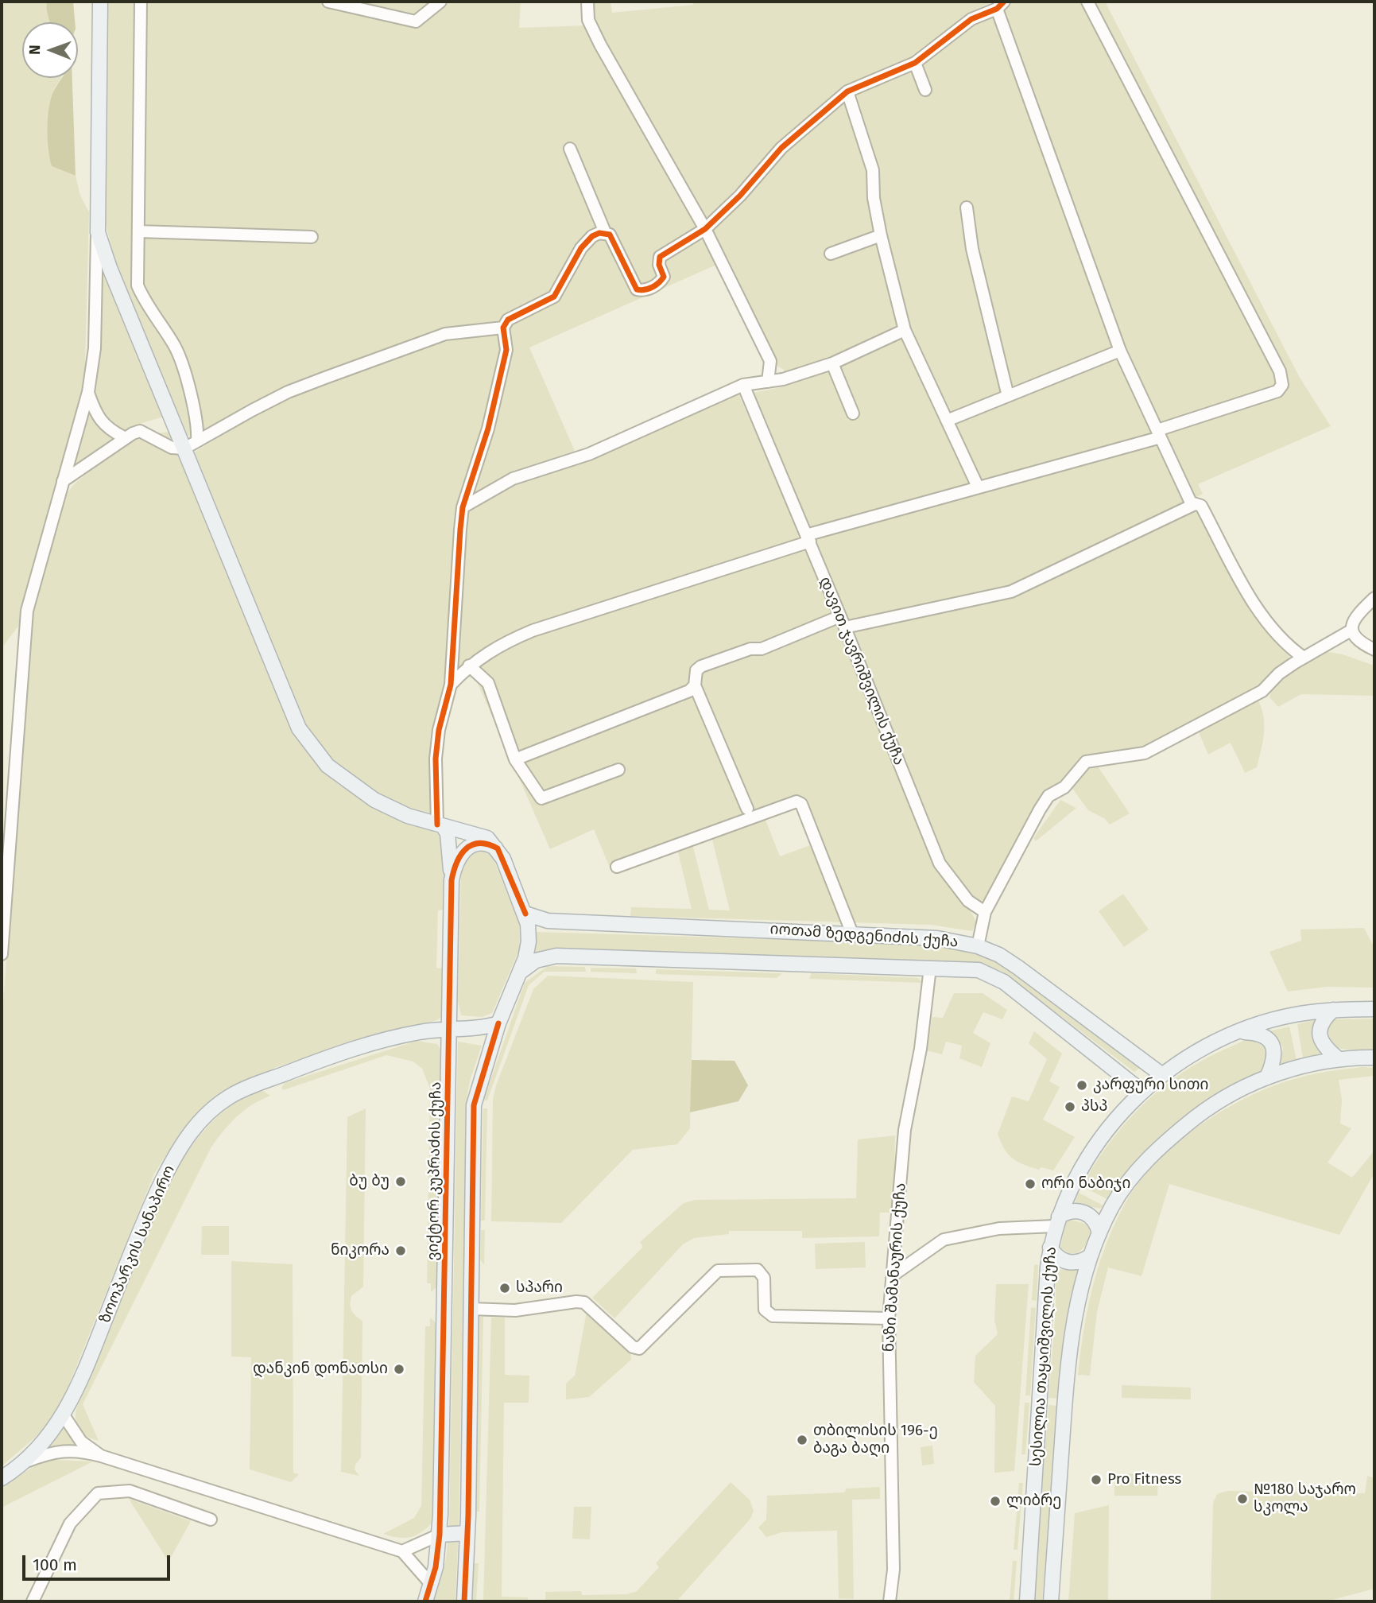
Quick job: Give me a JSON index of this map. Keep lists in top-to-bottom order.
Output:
{
  "streets": {
    "main road": [
      "იოთამ ზედგენიძის ქუჩა",
      "ვიქტორ კუპრაძის ქუჩა",
      "ზოოპარკის სანაპირო",
      "სესილია თაყაიშვილის ქუჩა"
    ],
    "street": ["დავით ჯავრიშვილის ქუჩა", "ნაზი შამანაურის ქუჩა"]
  },
  "crossings": [
    ["იოთამ ზედგენიძის ქუჩა", "ნაზი შამანაურის ქუჩა"],
    ["იოთამ ზედგენიძის ქუჩა", "სესილია თაყაიშვილის ქუჩა"],
    ["ვიქტორ კუპრაძის ქუჩა", "ზოოპარკის სანაპირო"]
  ],
  "places": [
    "კარფური სითი",
    "პსპ",
    "ბუ ბუ",
    "ორი ნაბიჯი",
    "ნიკორა",
    "სპარი",
    "დანკინ დონათსი",
    "თბილისის 196-ე ბაგა ბაღი",
    "Pro Fitness",
    "№180 საჯარო სკოლა",
    "ლიბრე"
  ],
  "scale_bar": "100 m",
  "north": "left"
}
